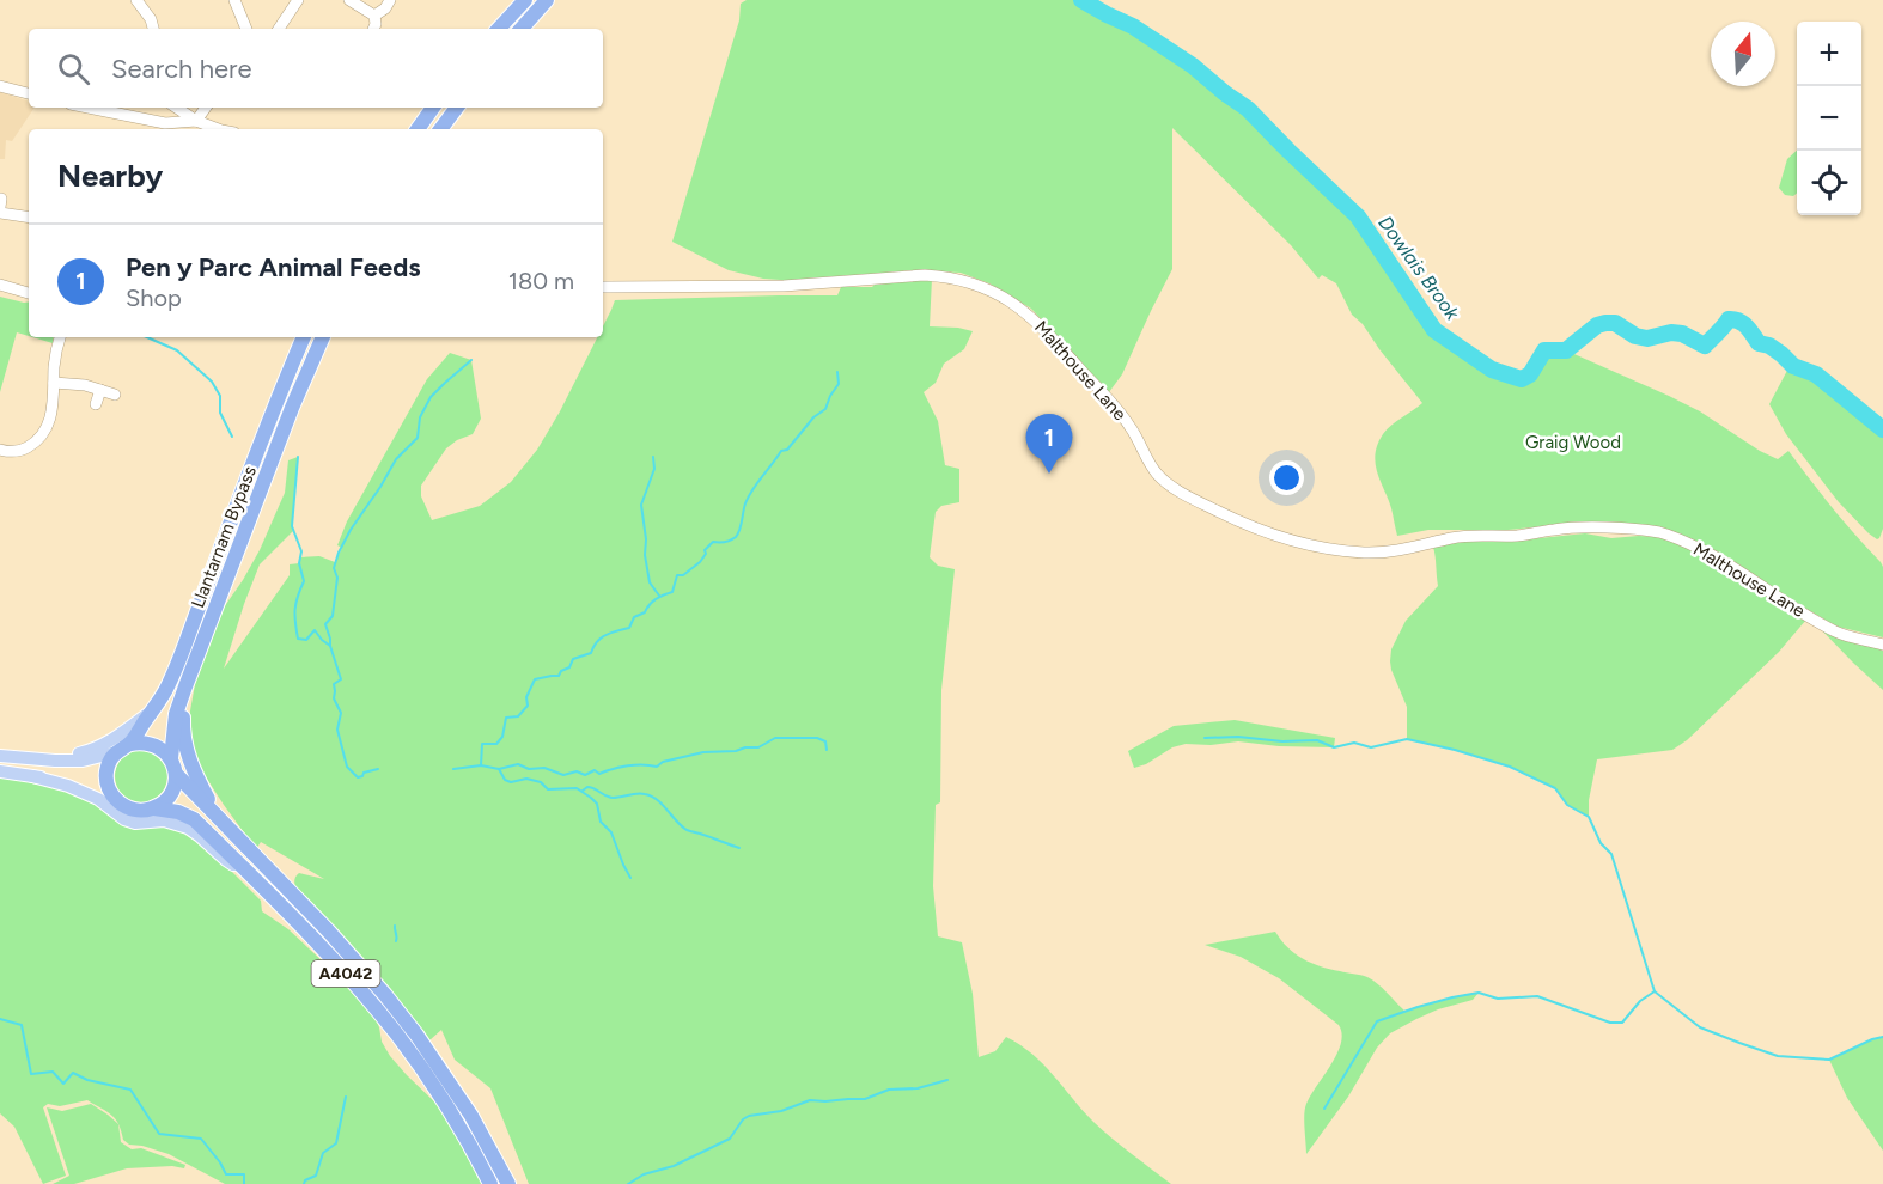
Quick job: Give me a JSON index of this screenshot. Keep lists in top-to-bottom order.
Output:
{
  "streets": {
    "highway": ["Llantarnam Bypass", "A4042"],
    "street": ["Malthouse Lane"]
  },
  "crossings": [
    ["Llantarnam Bypass", "A4042"]
  ],
  "water": ["Dowlais Brook"],
  "parks": ["Graig Wood"],
  "north": "top",
  "page": {
    "map_buttons": ["+", "−"],
    "search": "Search here",
    "heading": "Nearby",
    "list": [
      {
        "mark": "1",
        "name": "Pen y Parc Animal Feeds",
        "note": "Shop",
        "value": "180 m"
      }
    ],
    "pins": "1"
  }
}
